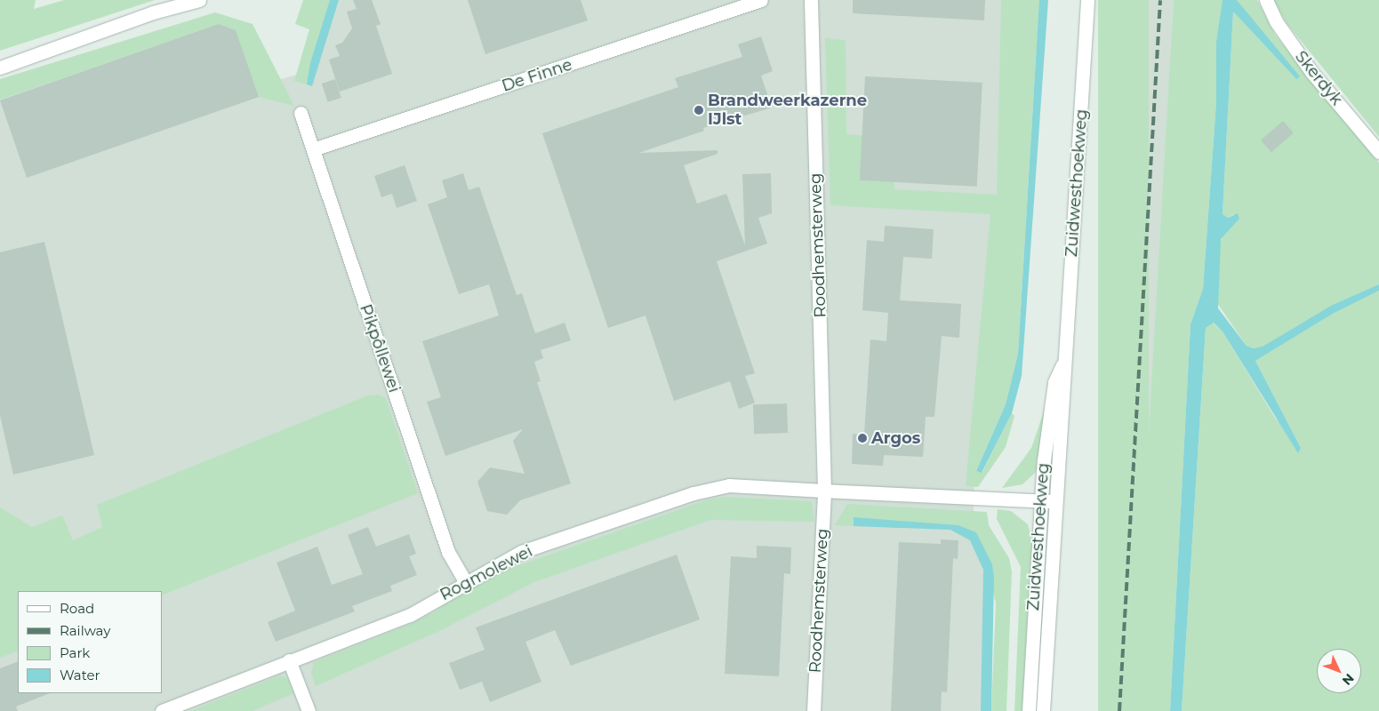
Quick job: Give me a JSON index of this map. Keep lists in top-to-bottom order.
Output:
{
  "streets": {
    "street": [
      "De Finne",
      "Skerdyk",
      "Zuidwesthoekweg",
      "Roodhemsterweg",
      "Pikpôllewei",
      "Rogmolewei"
    ]
  },
  "crossings": [
    ["De Finne", "Pikpôllewei"],
    ["Roodhemsterweg", "Rogmolewei"],
    ["Pikpôllewei", "Rogmolewei"]
  ],
  "places": ["Brandweerkazerne IJlst", "Argos"],
  "legend": [
    "Road",
    "Railway",
    "Park",
    "Water"
  ],
  "north": "bottom right"
}
